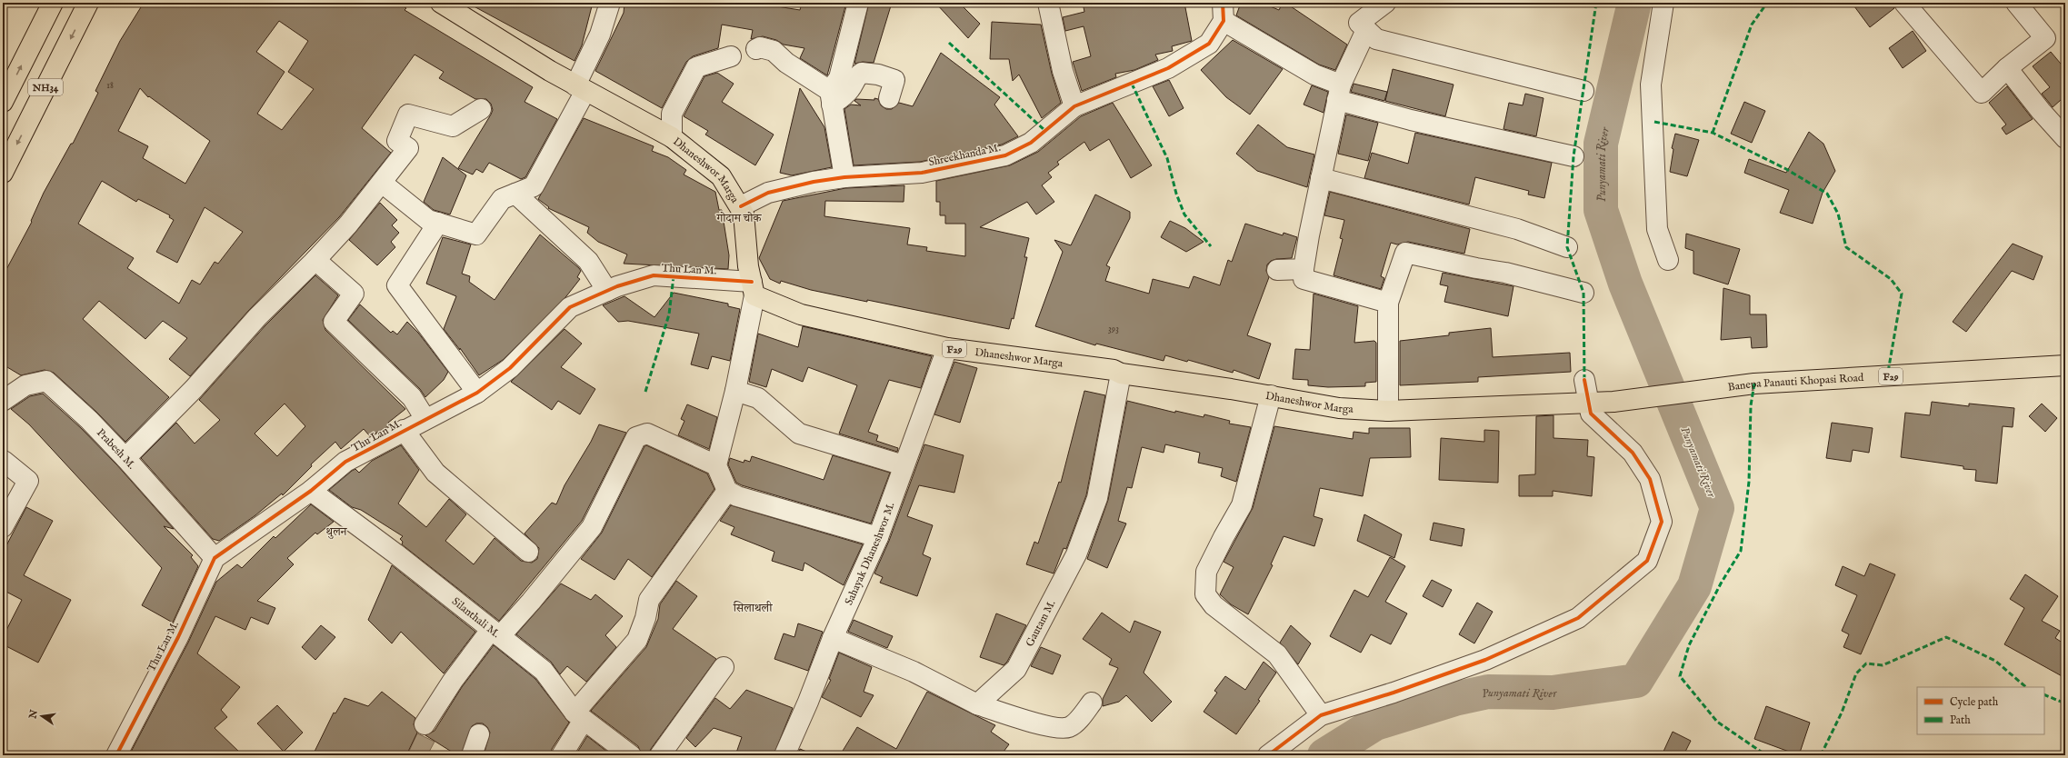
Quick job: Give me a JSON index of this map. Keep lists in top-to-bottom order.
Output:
{
  "streets": {
    "main road": [
      "NH34",
      "Dhaneshwor Marga",
      "F29",
      "Banepa Panauti Khopasi Road"
    ],
    "street": [
      "Shreekhanda M.",
      "Thu Lan M.",
      "Prabesh M.",
      "Sahayak Dhaneshwor M.",
      "Silanthali M.",
      "Gautam M."
    ]
  },
  "crossings": [
    ["Shreekhanda M.", "Dhaneshwor Marga"],
    ["Dhaneshwor Marga", "Thu Lan M."],
    ["Dhaneshwor Marga", "Banepa Panauti Khopasi Road"],
    ["Dhaneshwor Marga", "Sahayak Dhaneshwor M."],
    ["Dhaneshwor Marga", "Gautam M."],
    ["Thu Lan M.", "Prabesh M."],
    ["Thu Lan M.", "Silanthali M."]
  ],
  "districts": ["गाेदाम चाेक", "थुलन", "सिलाथली"],
  "water": ["Punyamati River"],
  "house_numbers": ["18", "393"],
  "legend": ["Cycle path", "Path"],
  "north": "left"
}
